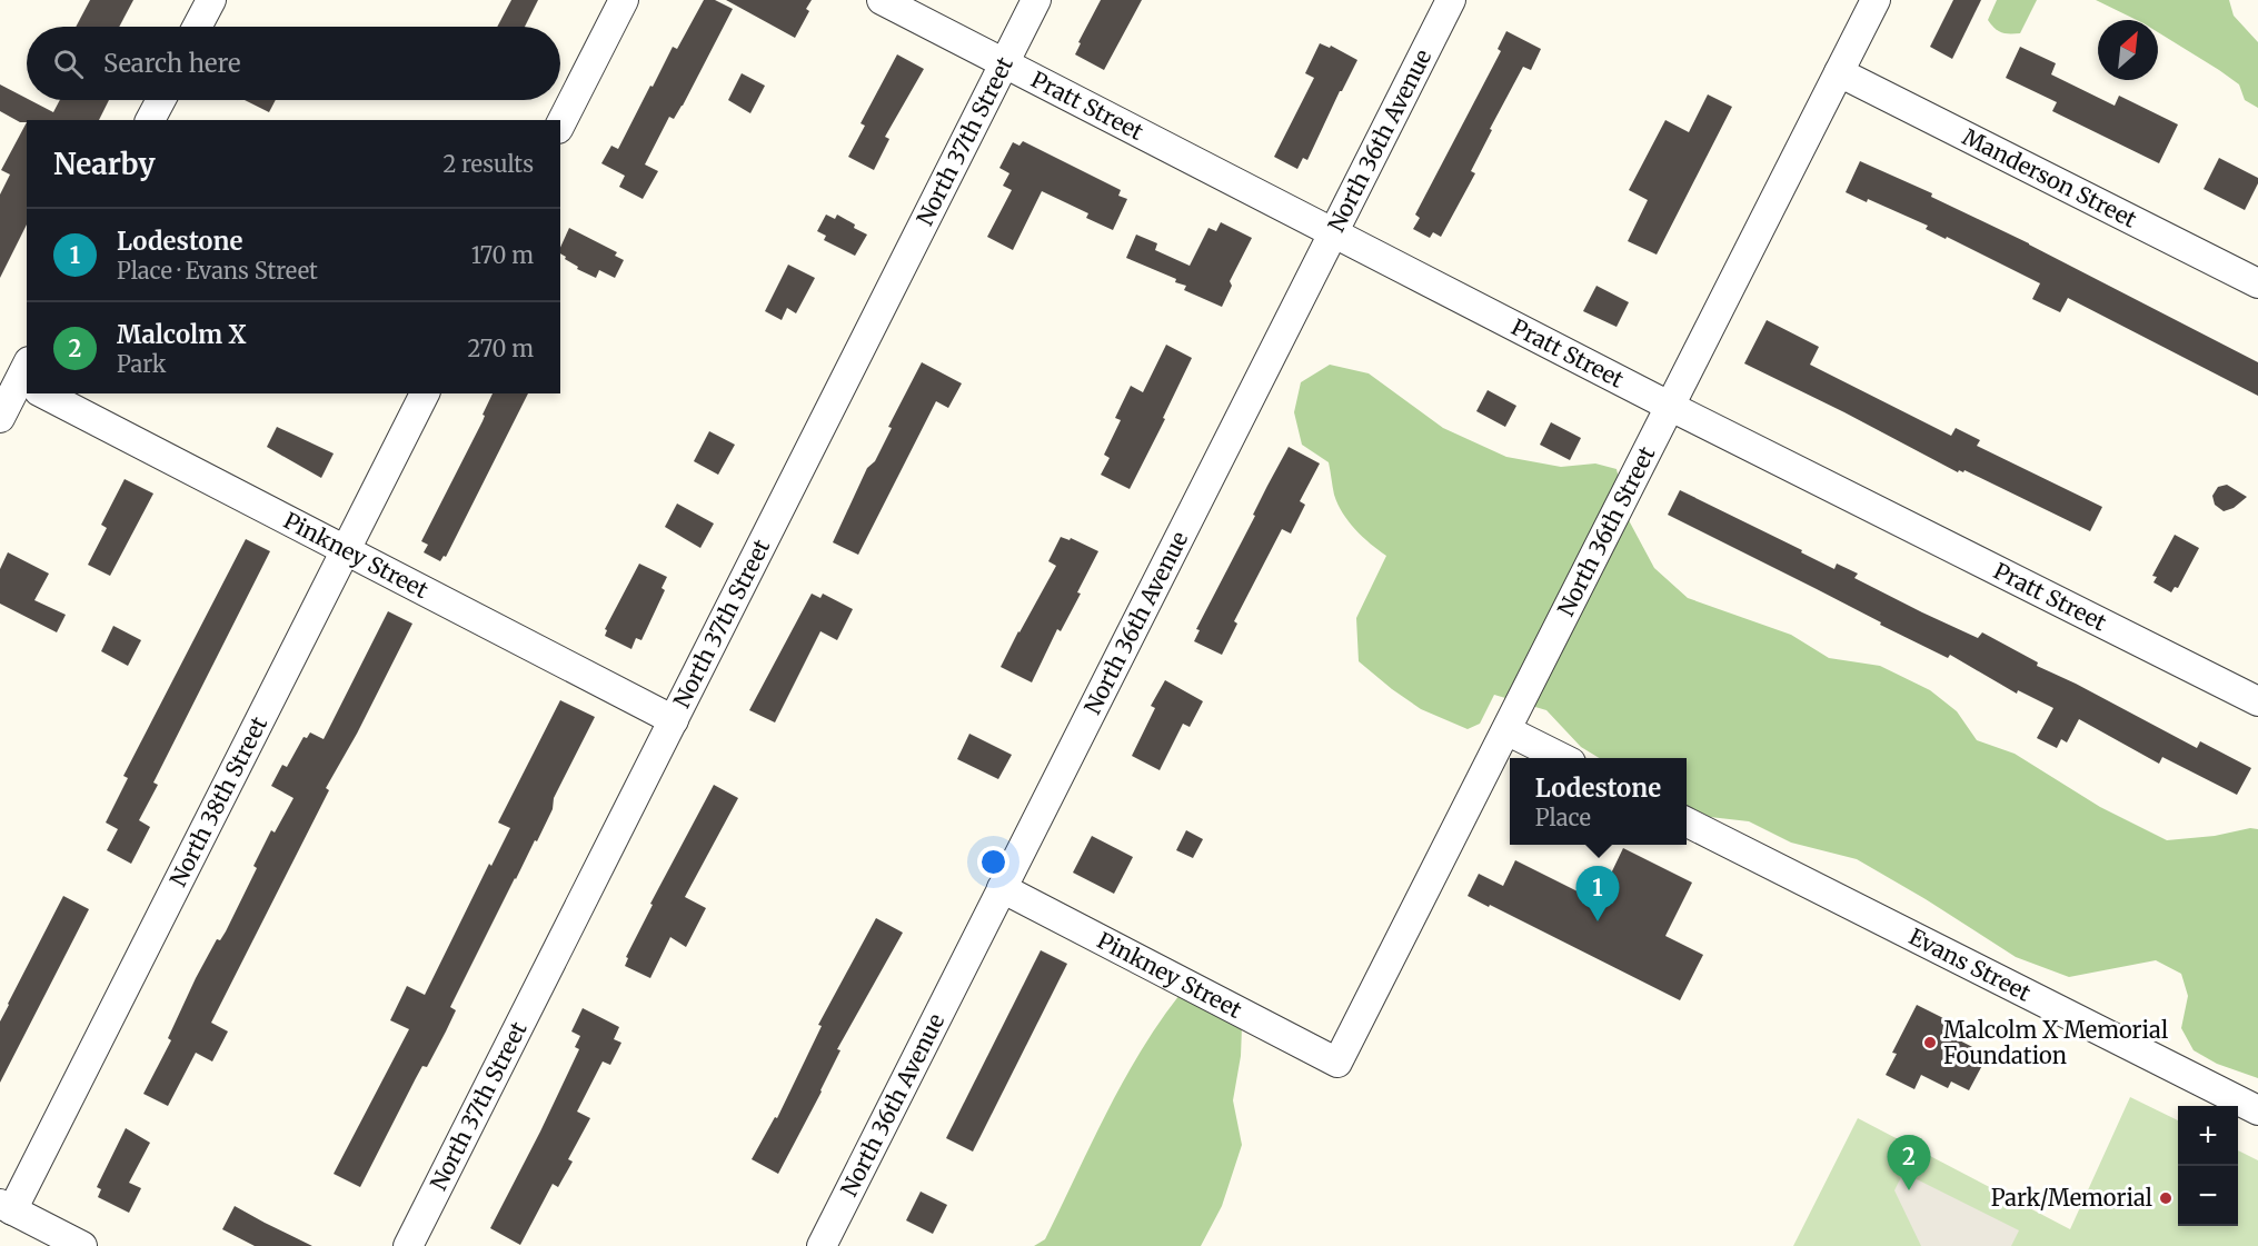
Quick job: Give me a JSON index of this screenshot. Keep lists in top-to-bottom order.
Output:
{
  "streets": {
    "street": [
      "Pratt Street",
      "North 37th Street",
      "North 36th Avenue",
      "Manderson Street",
      "North 36th Street",
      "Pinkney Street",
      "North 38th Street",
      "Evans Street"
    ]
  },
  "crossings": [
    ["Pratt Street", "North 37th Street"],
    ["Pratt Street", "North 36th Avenue"],
    ["Pratt Street", "North 36th Street"],
    ["North 37th Street", "Pinkney Street"],
    ["North 36th Avenue", "Pinkney Street"],
    ["Manderson Street", "North 36th Street"],
    ["North 36th Street", "Pinkney Street"],
    ["Pinkney Street", "North 38th Street"]
  ],
  "places": ["Malcolm X Memorial Foundation", "Park/Memorial"],
  "north": "top right",
  "page": {
    "search": "Search here",
    "heading": ["Nearby", "2 results"],
    "list": [
      {
        "mark": "1",
        "name": "Lodestone",
        "note": "Place · Evans Street",
        "value": "170 m"
      },
      {
        "mark": "2",
        "name": "Malcolm X",
        "note": "Park",
        "value": "270 m"
      }
    ],
    "popup": ["Lodestone", "Place"],
    "pins": ["1", "2"],
    "map_buttons": ["+", "−"]
  }
}
